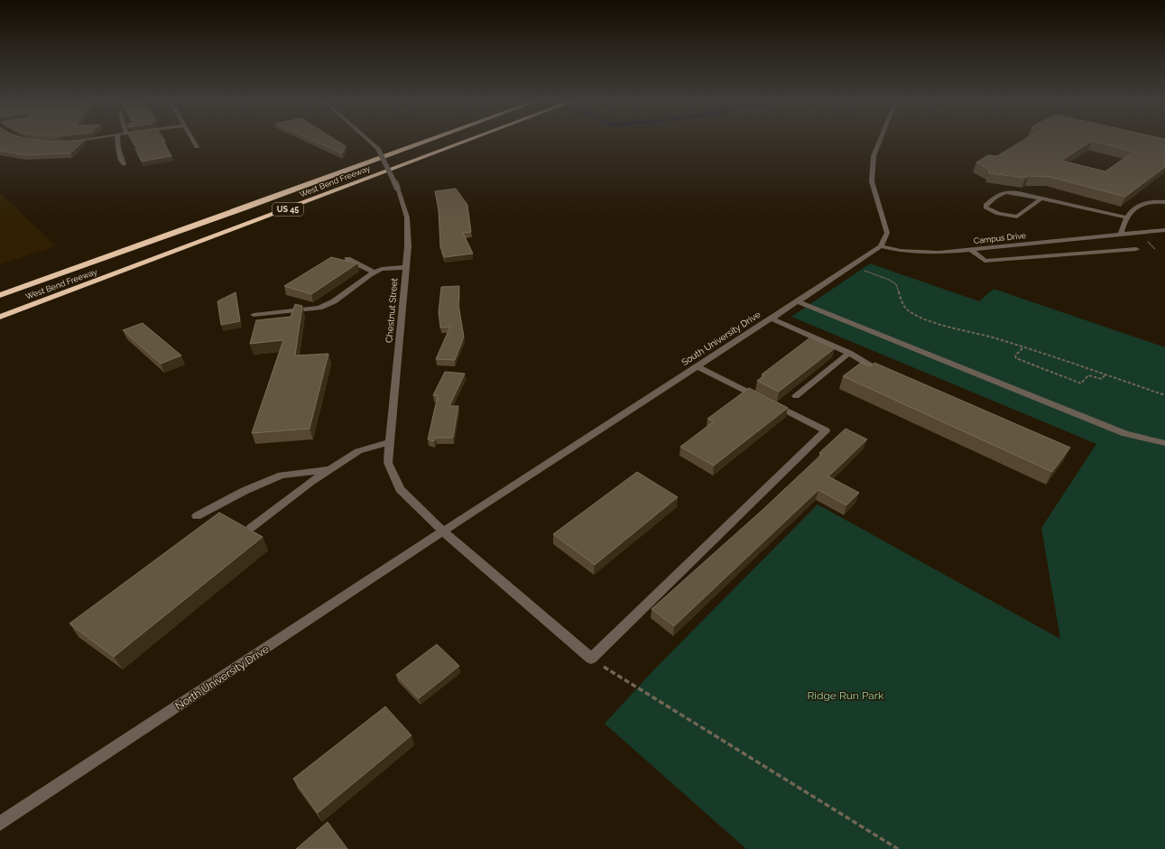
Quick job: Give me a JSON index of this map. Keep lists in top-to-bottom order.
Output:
{
  "streets": {
    "highway": ["West Bend Freeway", "US 45"],
    "street": [
      "Campus Drive",
      "Chestnut Street",
      "South University Drive",
      "North University Drive"
    ]
  },
  "crossings": [
    ["Campus Drive", "South University Drive"],
    ["Chestnut Street", "South University Drive"],
    ["Chestnut Street", "North University Drive"],
    ["South University Drive", "North University Drive"]
  ],
  "parks": ["Ridge Run Park"]
}
